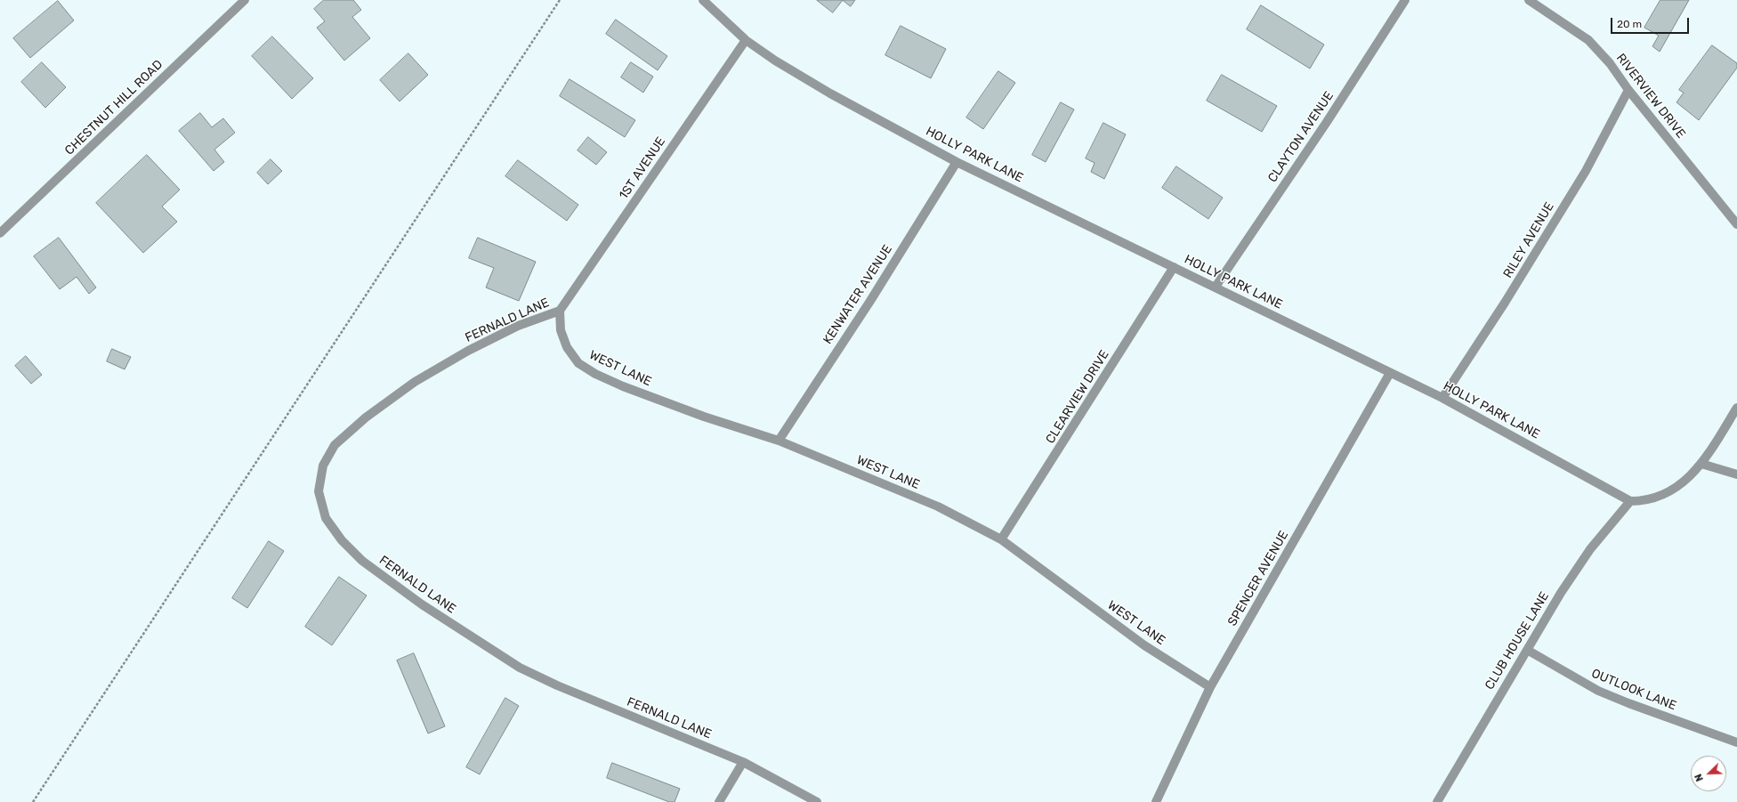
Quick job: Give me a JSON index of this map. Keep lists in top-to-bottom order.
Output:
{
  "streets": {
    "street": [
      "RIVERVIEW DRIVE",
      "CHESTNUT HILL ROAD",
      "CLAYTON AVENUE",
      "HOLLY PARK LANE",
      "1ST AVENUE",
      "RILEY AVENUE",
      "KENWATER AVENUE",
      "FERNALD LANE",
      "WEST LANE",
      "CLEARVIEW DRIVE",
      "SPENCER AVENUE",
      "CLUB HOUSE LANE",
      "OUTLOOK LANE"
    ]
  },
  "crossings": [
    ["RIVERVIEW DRIVE", "RILEY AVENUE"],
    ["CLAYTON AVENUE", "HOLLY PARK LANE"],
    ["HOLLY PARK LANE", "1ST AVENUE"],
    ["HOLLY PARK LANE", "RILEY AVENUE"],
    ["HOLLY PARK LANE", "KENWATER AVENUE"],
    ["HOLLY PARK LANE", "CLEARVIEW DRIVE"],
    ["HOLLY PARK LANE", "SPENCER AVENUE"],
    ["HOLLY PARK LANE", "CLUB HOUSE LANE"],
    ["1ST AVENUE", "FERNALD LANE"],
    ["1ST AVENUE", "WEST LANE"],
    ["KENWATER AVENUE", "WEST LANE"],
    ["FERNALD LANE", "WEST LANE"],
    ["WEST LANE", "CLEARVIEW DRIVE"],
    ["WEST LANE", "SPENCER AVENUE"],
    ["CLUB HOUSE LANE", "OUTLOOK LANE"]
  ],
  "scale_bar": "20 m",
  "north": "bottom left"
}
